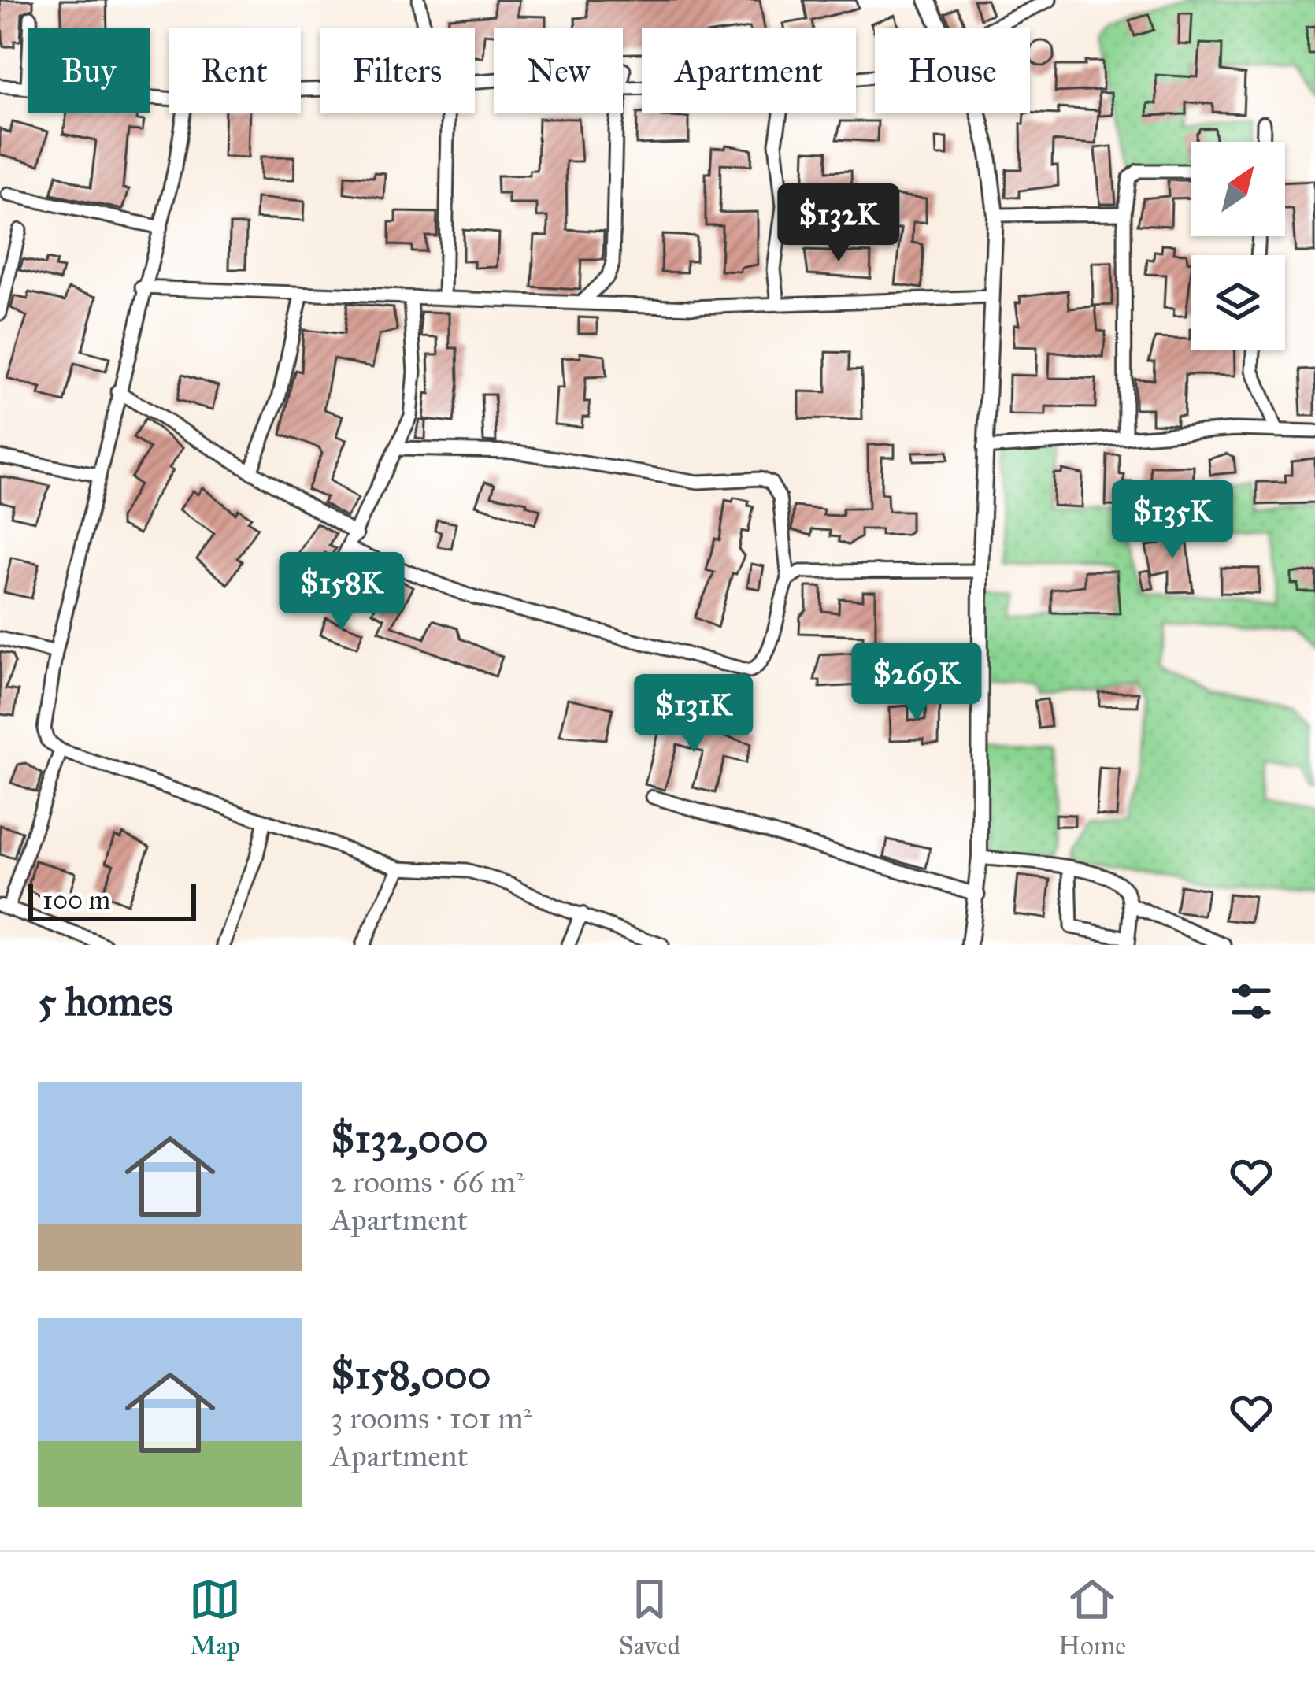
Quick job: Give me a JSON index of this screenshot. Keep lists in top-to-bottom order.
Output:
{
  "scale_bar": "100 m",
  "north": "top right",
  "page": {
    "chip": [
      "Buy",
      "Rent",
      "Filters",
      "New",
      "Apartment",
      "House"
    ],
    "price": [
      "$132K",
      "$135K",
      "$158K",
      "$269K",
      "$131K"
    ],
    "scale": "100 m",
    "heading": "5 homes",
    "list": [
      {
        "name": "$132,000",
        "note": "2 rooms · 66 m² · Apartment"
      },
      {
        "name": "$158,000",
        "note": "3 rooms · 101 m² · Apartment"
      }
    ],
    "tabs": ["Map", "Saved", "Home"]
  }
}
